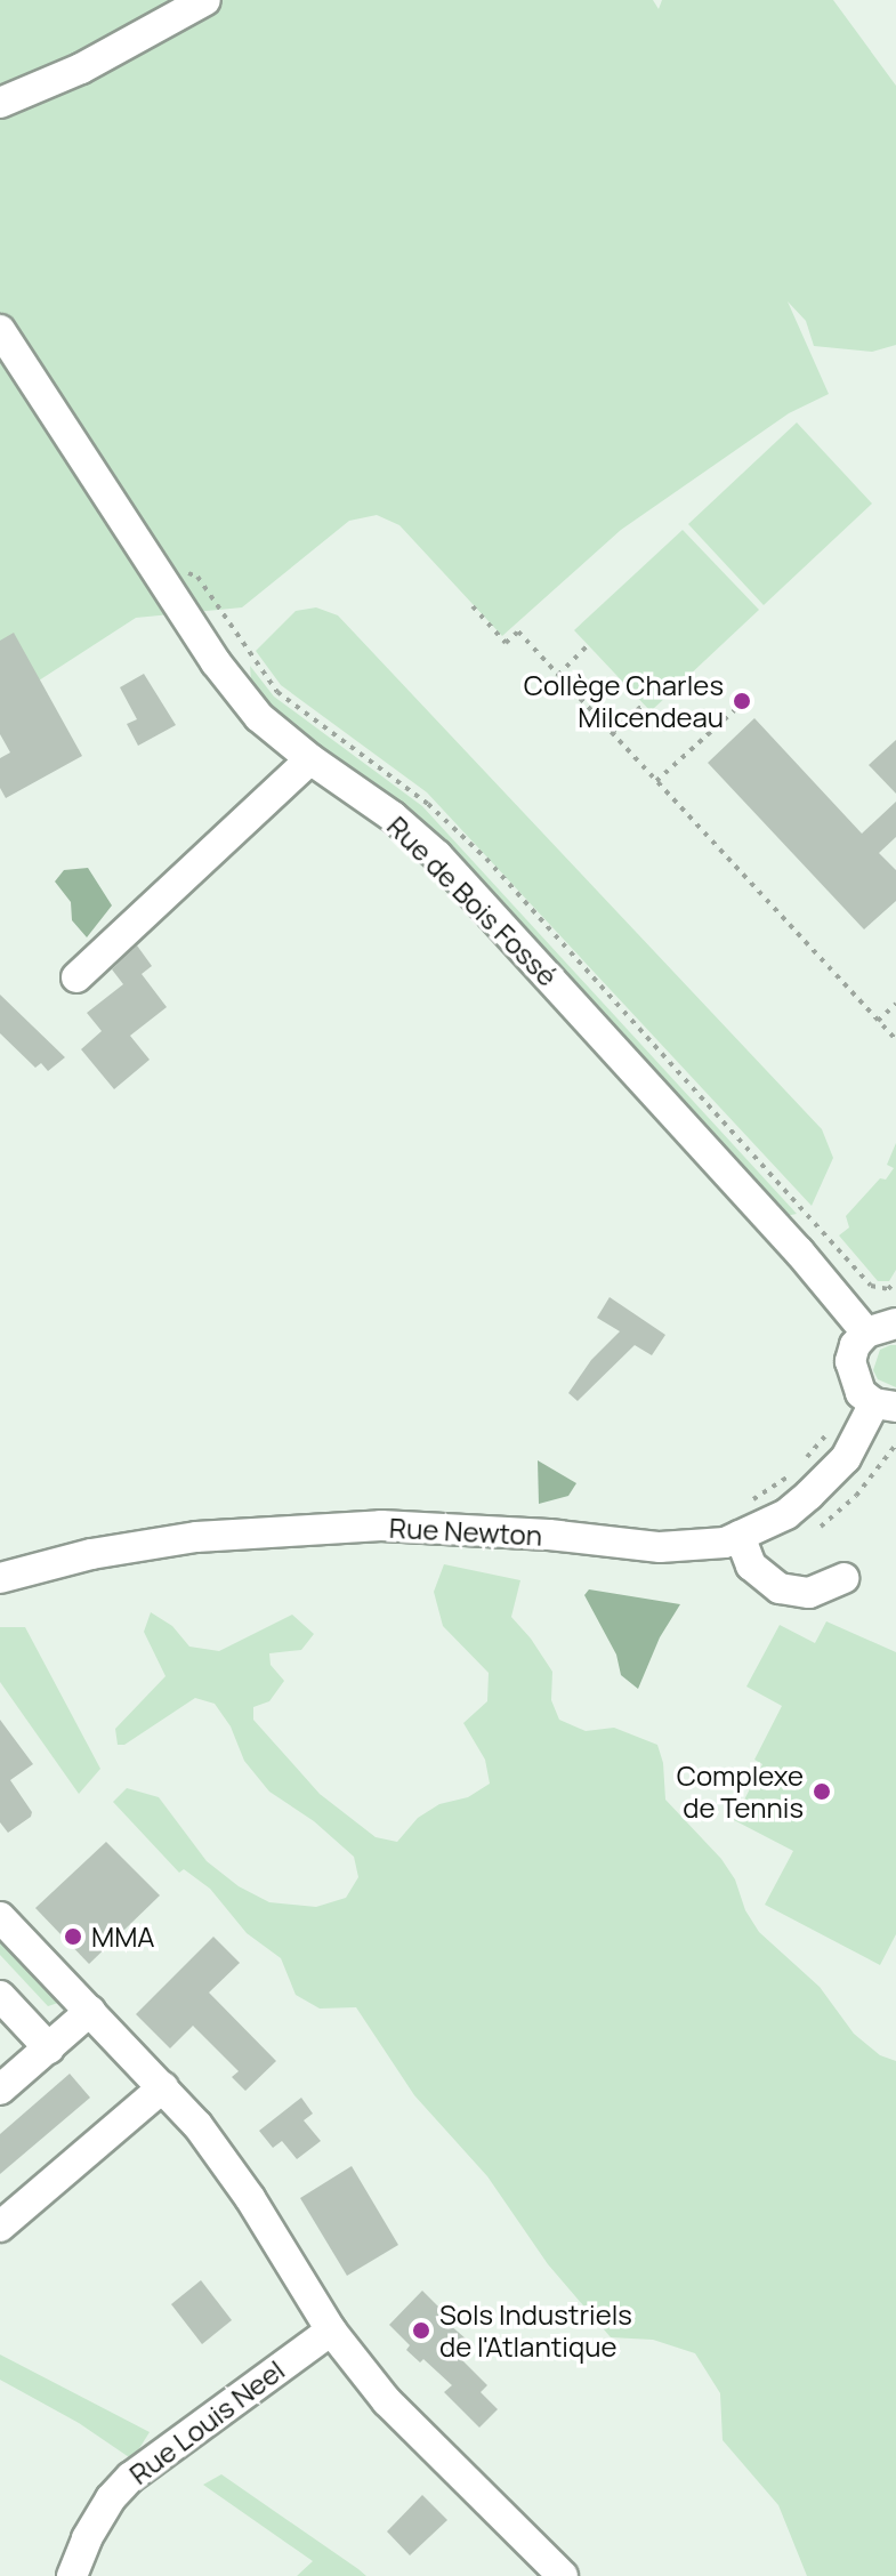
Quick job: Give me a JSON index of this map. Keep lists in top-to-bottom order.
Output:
{
  "streets": {
    "street": ["Rue de Bois Fossé", "Rue Newton", "Rue Louis Neel"]
  },
  "places": [
    "Collège Charles Milcendeau",
    "Complexe de Tennis",
    "MMA",
    "Sols Industriels de l'Atlantique"
  ]
}
